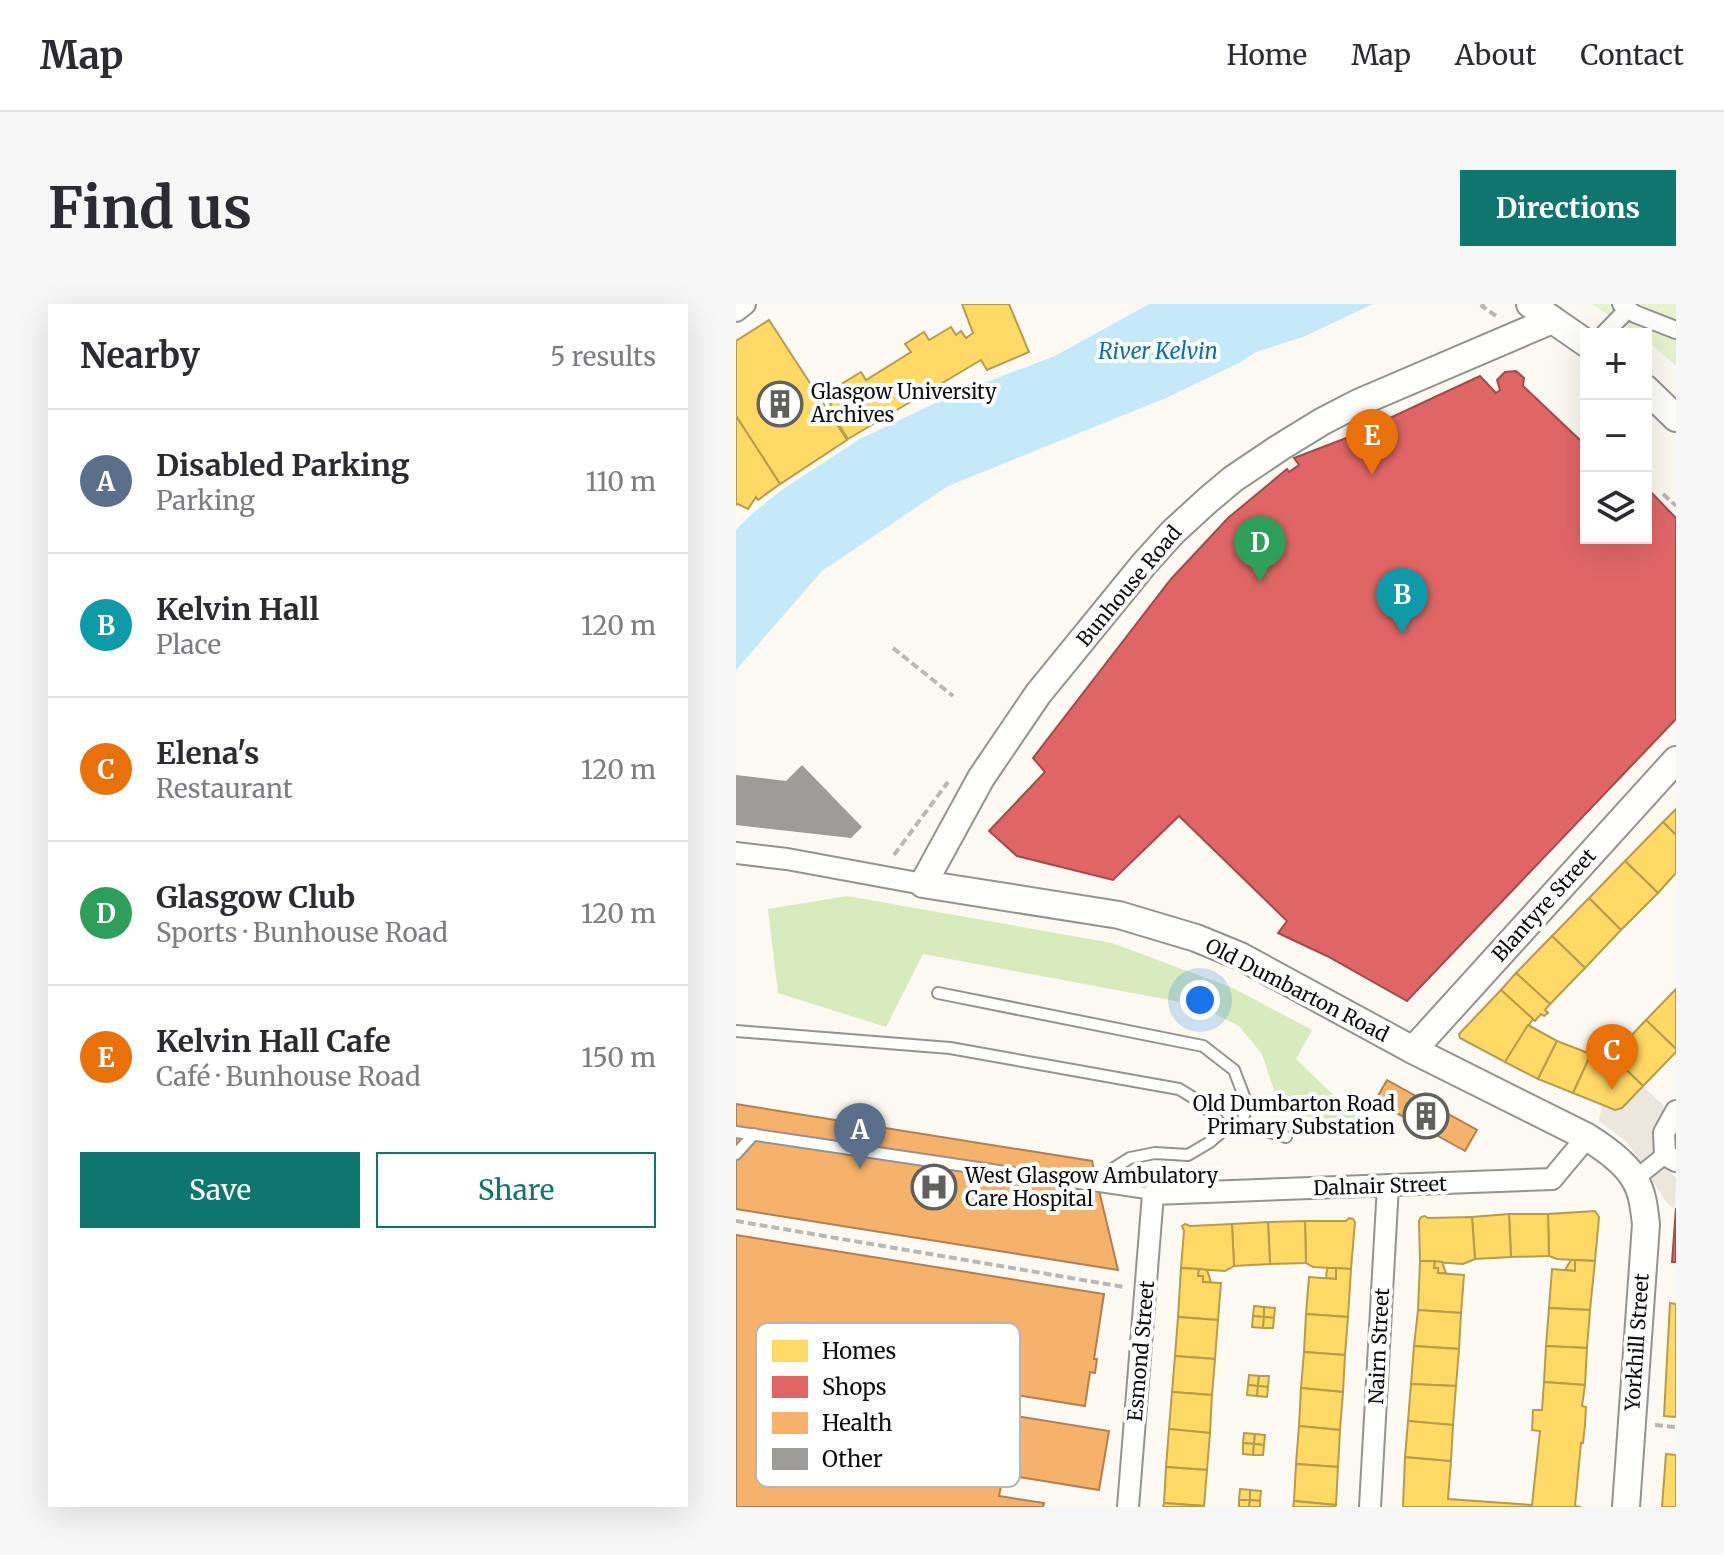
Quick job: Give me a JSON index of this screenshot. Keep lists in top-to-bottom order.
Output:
{
  "streets": {
    "street": [
      "Bunhouse Road",
      "Blantyre Street",
      "Old Dumbarton Road",
      "Dalnair Street",
      "Yorkhill Street",
      "Nairn Street",
      "Esmond Street"
    ]
  },
  "crossings": [
    ["Bunhouse Road", "Old Dumbarton Road"],
    ["Blantyre Street", "Old Dumbarton Road"],
    ["Old Dumbarton Road", "Dalnair Street"],
    ["Old Dumbarton Road", "Yorkhill Street"],
    ["Dalnair Street", "Nairn Street"],
    ["Dalnair Street", "Esmond Street"]
  ],
  "water": ["River Kelvin"],
  "places": {
    "building": ["Glasgow University Archives", "Old Dumbarton Road Primary Substation"],
    "hospital": ["West Glasgow Ambulatory Care Hospital"]
  },
  "legend": [
    "Homes",
    "Shops",
    "Health",
    "Other"
  ],
  "page": {
    "header": "Map",
    "nav": [
      "Home",
      "Map",
      "About",
      "Contact"
    ],
    "buttons": [
      "Directions",
      ["Save", "Share"]
    ],
    "title": "Find us",
    "heading": ["Nearby", "5 results"],
    "map_buttons": ["+", "−"],
    "list": [
      {
        "mark": "A",
        "name": "Disabled Parking",
        "note": "Parking",
        "value": "110 m"
      },
      {
        "mark": "B",
        "name": "Kelvin Hall",
        "note": "Place",
        "value": "120 m"
      },
      {
        "mark": "C",
        "name": "Elena's",
        "note": "Restaurant",
        "value": "120 m"
      },
      {
        "mark": "D",
        "name": "Glasgow Club",
        "note": "Sports · Bunhouse Road",
        "value": "120 m"
      },
      {
        "mark": "E",
        "name": "Kelvin Hall Cafe",
        "note": "Café · Bunhouse Road",
        "value": "150 m"
      }
    ],
    "pins": [
      "E",
      "D",
      "B",
      "C",
      "A"
    ]
  }
}
